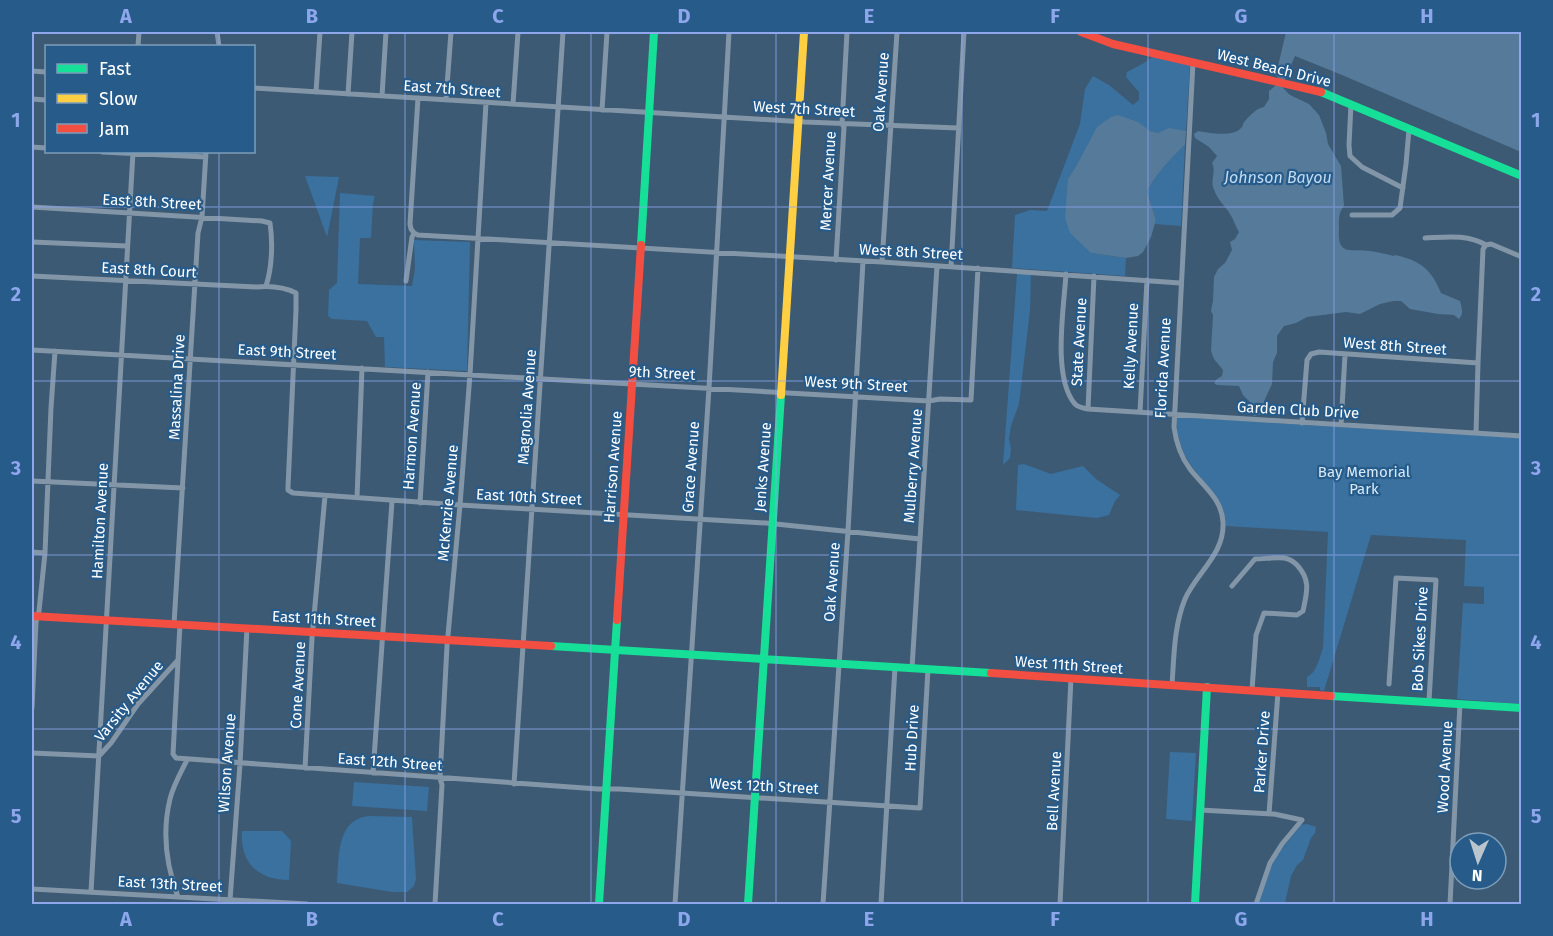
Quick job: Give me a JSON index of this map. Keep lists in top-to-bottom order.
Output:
{
  "streets": {
    "main road": [
      "West Beach Drive",
      "Harrison Avenue",
      "Jenks Avenue",
      "East 11th Street",
      "West 11th Street"
    ],
    "street": [
      "East 7th Street",
      "Oak Avenue",
      "West 7th Street",
      "Mercer Avenue",
      "East 8th Street",
      "West 8th Street",
      "East 8th Court",
      "State Avenue",
      "Kelly Avenue",
      "East 9th Street",
      "Florida Avenue",
      "9th Street",
      "West 9th Street",
      "Massalina Drive",
      "Magnolia Avenue",
      "Garden Club Drive",
      "Harmon Avenue",
      "Mulberry Avenue",
      "Grace Avenue",
      "East 10th Street",
      "McKenzie Avenue",
      "Hamilton Avenue",
      "Bob Sikes Drive",
      "Cone Avenue",
      "Varsity Avenue",
      "Hub Drive",
      "Parker Drive",
      "East 12th Street",
      "Wilson Avenue",
      "Wood Avenue",
      "West 12th Street",
      "Bell Avenue",
      "East 13th Street"
    ]
  },
  "crossings": [
    ["West Beach Drive", "Florida Avenue"],
    ["East 7th Street", "West 7th Street"],
    ["East 7th Street", "Magnolia Avenue"],
    ["East 7th Street", "Harrison Avenue"],
    ["East 7th Street", "McKenzie Avenue"],
    ["Oak Avenue", "West 7th Street"],
    ["Oak Avenue", "West 8th Street"],
    ["Oak Avenue", "West 9th Street"],
    ["Oak Avenue", "East 10th Street"],
    ["Oak Avenue", "West 11th Street"],
    ["Oak Avenue", "West 12th Street"],
    ["West 7th Street", "Mercer Avenue"],
    ["West 7th Street", "Harrison Avenue"],
    ["West 7th Street", "Grace Avenue"],
    ["West 7th Street", "Jenks Avenue"],
    ["Mercer Avenue", "West 8th Street"],
    ["East 8th Street", "East 8th Court"],
    ["East 8th Street", "Massalina Drive"],
    ["East 8th Street", "Hamilton Avenue"],
    ["West 8th Street", "State Avenue"],
    ["West 8th Street", "Kelly Avenue"],
    ["West 8th Street", "Florida Avenue"],
    ["West 8th Street", "Garden Club Drive"],
    ["West 8th Street", "Mulberry Avenue"],
    ["West 8th Street", "Harrison Avenue"],
    ["West 8th Street", "Grace Avenue"],
    ["West 8th Street", "Jenks Avenue"],
    ["East 8th Court", "Massalina Drive"],
    ["East 8th Court", "Hamilton Avenue"],
    ["State Avenue", "Garden Club Drive"],
    ["Kelly Avenue", "Garden Club Drive"],
    ["East 9th Street", "9th Street"],
    ["East 9th Street", "Massalina Drive"],
    ["East 9th Street", "Magnolia Avenue"],
    ["East 9th Street", "Harmon Avenue"],
    ["East 9th Street", "East 10th Street"],
    ["East 9th Street", "McKenzie Avenue"],
    ["East 9th Street", "Hamilton Avenue"],
    ["Florida Avenue", "Garden Club Drive"],
    ["Florida Avenue", "West 11th Street"],
    ["9th Street", "West 9th Street"],
    ["9th Street", "Magnolia Avenue"],
    ["9th Street", "Harrison Avenue"],
    ["9th Street", "Grace Avenue"],
    ["9th Street", "Jenks Avenue"],
    ["West 9th Street", "Mulberry Avenue"],
    ["West 9th Street", "Jenks Avenue"],
    ["Massalina Drive", "East 11th Street"],
    ["Massalina Drive", "Varsity Avenue"],
    ["Massalina Drive", "East 12th Street"],
    ["Magnolia Avenue", "East 10th Street"],
    ["Magnolia Avenue", "East 11th Street"],
    ["Magnolia Avenue", "East 12th Street"],
    ["Harmon Avenue", "East 10th Street"],
    ["Harmon Avenue", "East 11th Street"],
    ["Harmon Avenue", "East 12th Street"],
    ["Mulberry Avenue", "East 10th Street"],
    ["Mulberry Avenue", "West 11th Street"],
    ["Harrison Avenue", "East 10th Street"],
    ["Harrison Avenue", "East 11th Street"],
    ["Harrison Avenue", "West 11th Street"],
    ["Harrison Avenue", "East 12th Street"],
    ["Harrison Avenue", "West 12th Street"],
    ["Grace Avenue", "East 10th Street"],
    ["Grace Avenue", "West 11th Street"],
    ["Grace Avenue", "West 12th Street"],
    ["Jenks Avenue", "East 10th Street"],
    ["Jenks Avenue", "West 11th Street"],
    ["Jenks Avenue", "West 12th Street"],
    ["East 10th Street", "McKenzie Avenue"],
    ["East 10th Street", "Cone Avenue"],
    ["McKenzie Avenue", "East 11th Street"],
    ["McKenzie Avenue", "East 12th Street"],
    ["Hamilton Avenue", "East 11th Street"],
    ["Hamilton Avenue", "Varsity Avenue"],
    ["Hamilton Avenue", "East 13th Street"],
    ["East 11th Street", "West 11th Street"],
    ["East 11th Street", "Cone Avenue"],
    ["East 11th Street", "Wilson Avenue"],
    ["Bob Sikes Drive", "West 11th Street"],
    ["West 11th Street", "Hub Drive"],
    ["West 11th Street", "Parker Drive"],
    ["West 11th Street", "Wood Avenue"],
    ["West 11th Street", "Bell Avenue"],
    ["Cone Avenue", "East 12th Street"],
    ["Hub Drive", "West 12th Street"],
    ["East 12th Street", "Wilson Avenue"],
    ["East 12th Street", "West 12th Street"],
    ["Wilson Avenue", "East 13th Street"]
  ],
  "water": ["Johnson Bayou"],
  "parks": ["Bay Memorial Park"],
  "legend": ["Fast", "Slow", "Jam"],
  "north": "bottom",
  "grid": {
    "columns": [
      "A",
      "B",
      "C",
      "D",
      "E",
      "F",
      "G",
      "H"
    ],
    "rows": [
      "1",
      "2",
      "3",
      "4",
      "5"
    ]
  }
}
